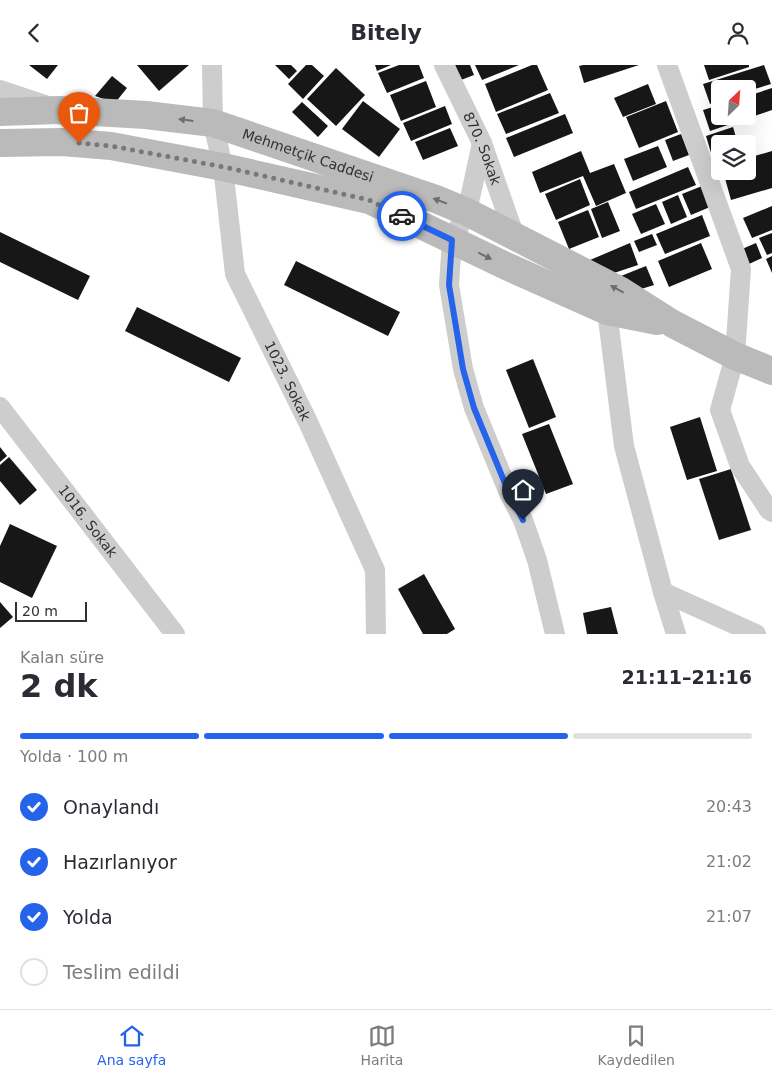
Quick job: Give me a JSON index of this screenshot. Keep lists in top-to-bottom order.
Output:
{
  "streets": {
    "main road": ["Mehmetçik Caddesi"],
    "street": ["870. Sokak", "1023. Sokak", "1016. Sokak"]
  },
  "crossings": [
    ["870. Sokak", "Mehmetçik Caddesi"],
    ["Mehmetçik Caddesi", "1023. Sokak"]
  ],
  "scale_bar": "20 m",
  "north": "top right",
  "page": {
    "header": "Bitely",
    "scale": "20 m",
    "heading": ["2 dk", "Kalan süre", "21:11–21:16"],
    "bar": "Yolda · 100 m",
    "list": [
      ["Onaylandı", "20:43"],
      ["Hazırlanıyor", "21:02"],
      ["Yolda", "21:07"],
      "Teslim edildi"
    ],
    "tabs": ["Ana sayfa", "Harita", "Kaydedilen"]
  }
}
